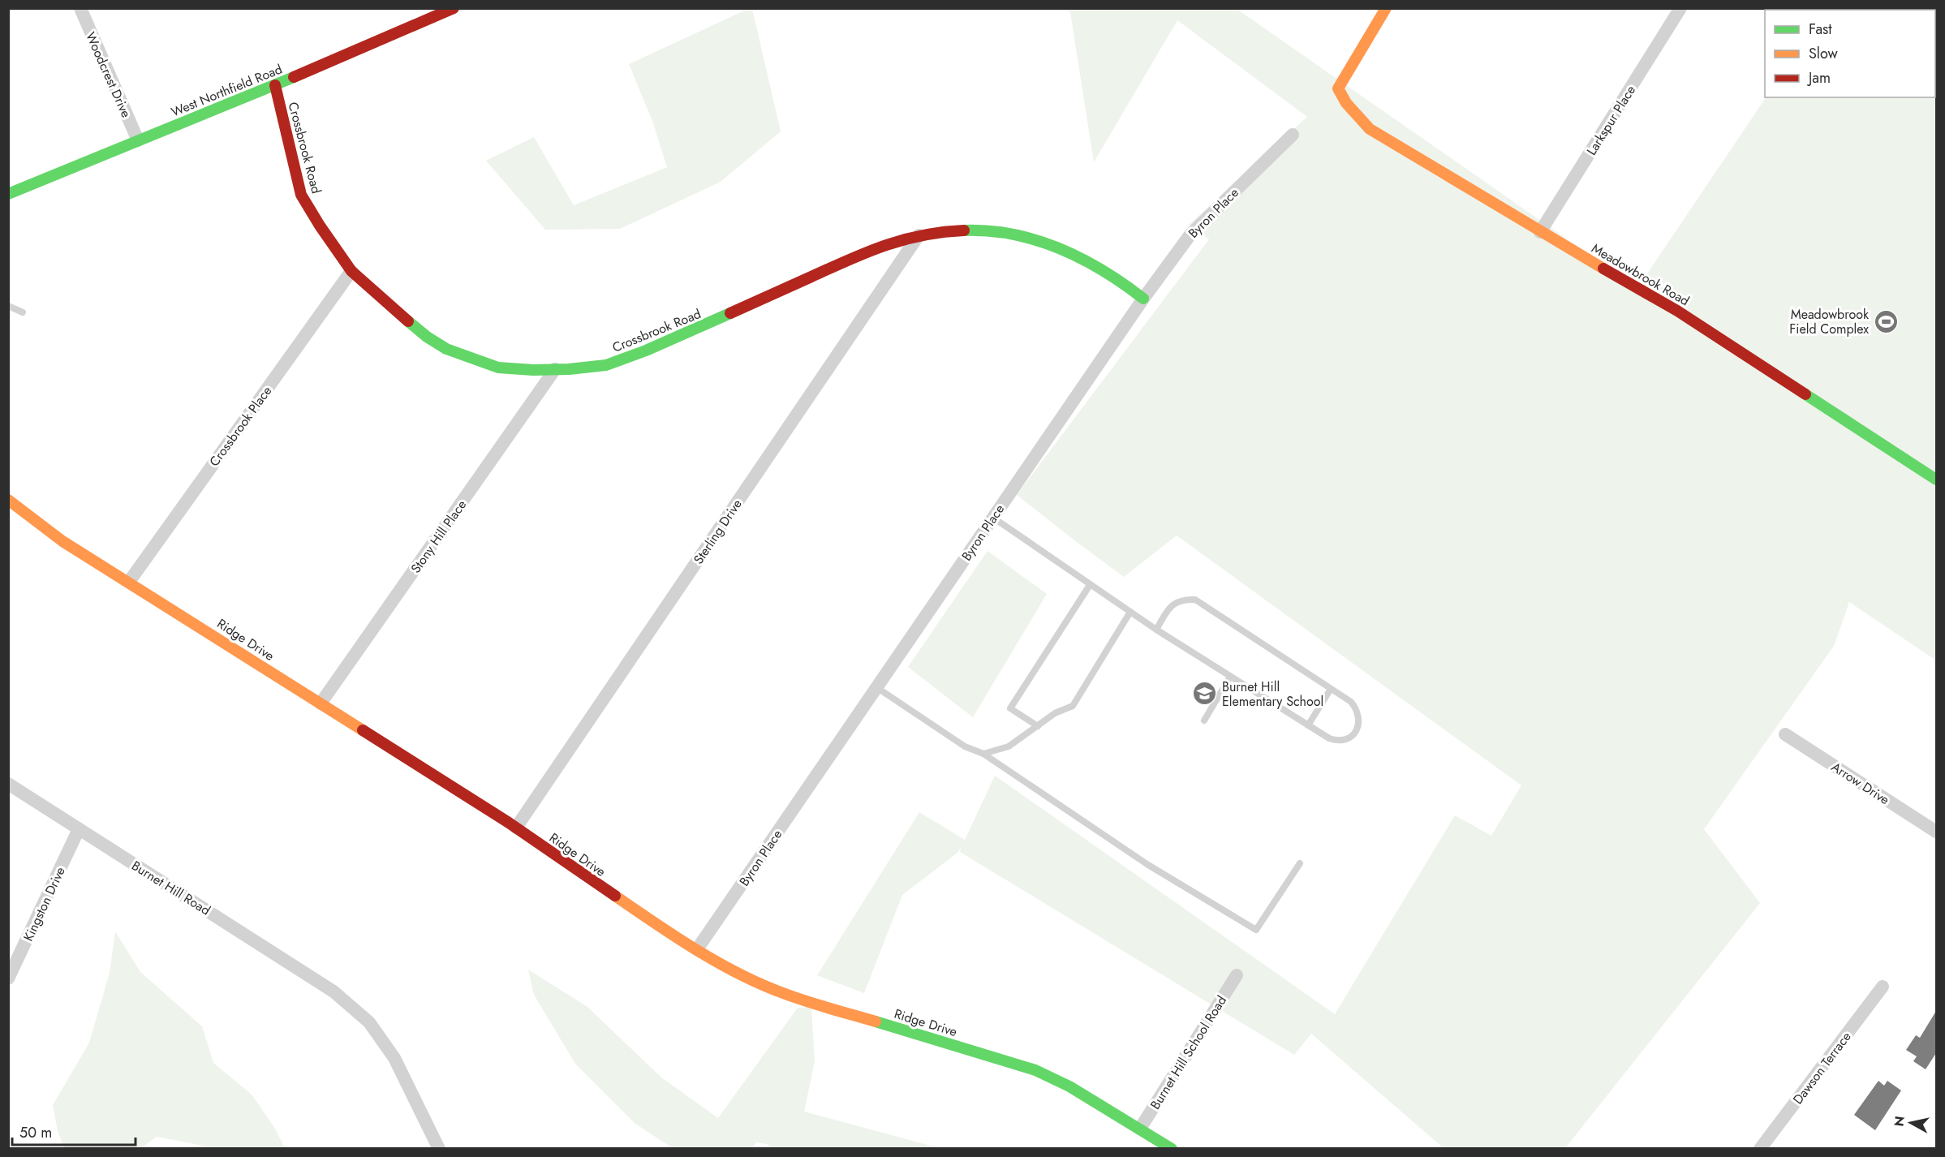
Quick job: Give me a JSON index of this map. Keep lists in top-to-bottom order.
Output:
{
  "streets": {
    "street": [
      "Woodcrest Drive",
      "West Northfield Road",
      "Larkspur Place",
      "Crossbrook Road",
      "Byron Place",
      "Meadowbrook Road",
      "Crossbrook Place",
      "Sterling Drive",
      "Stony Hill Place",
      "Ridge Drive",
      "Arrow Drive",
      "Burnet Hill Road",
      "Kingston Drive",
      "Burnet Hill School Road",
      "Dawson Terrace"
    ]
  },
  "crossings": [
    ["Woodcrest Drive", "West Northfield Road"],
    ["West Northfield Road", "Crossbrook Road"],
    ["Larkspur Place", "Meadowbrook Road"],
    ["Crossbrook Road", "Byron Place"],
    ["Crossbrook Road", "Crossbrook Place"],
    ["Crossbrook Road", "Sterling Drive"],
    ["Crossbrook Road", "Stony Hill Place"],
    ["Byron Place", "Ridge Drive"],
    ["Crossbrook Place", "Ridge Drive"],
    ["Sterling Drive", "Ridge Drive"],
    ["Stony Hill Place", "Ridge Drive"],
    ["Ridge Drive", "Burnet Hill School Road"],
    ["Burnet Hill Road", "Kingston Drive"]
  ],
  "places": {
    "sports": ["Meadowbrook Field Complex"],
    "school or university": ["Burnet Hill Elementary School"]
  },
  "legend": ["Fast", "Slow", "Jam"],
  "scale_bar": "50 m",
  "north": "left"
}
